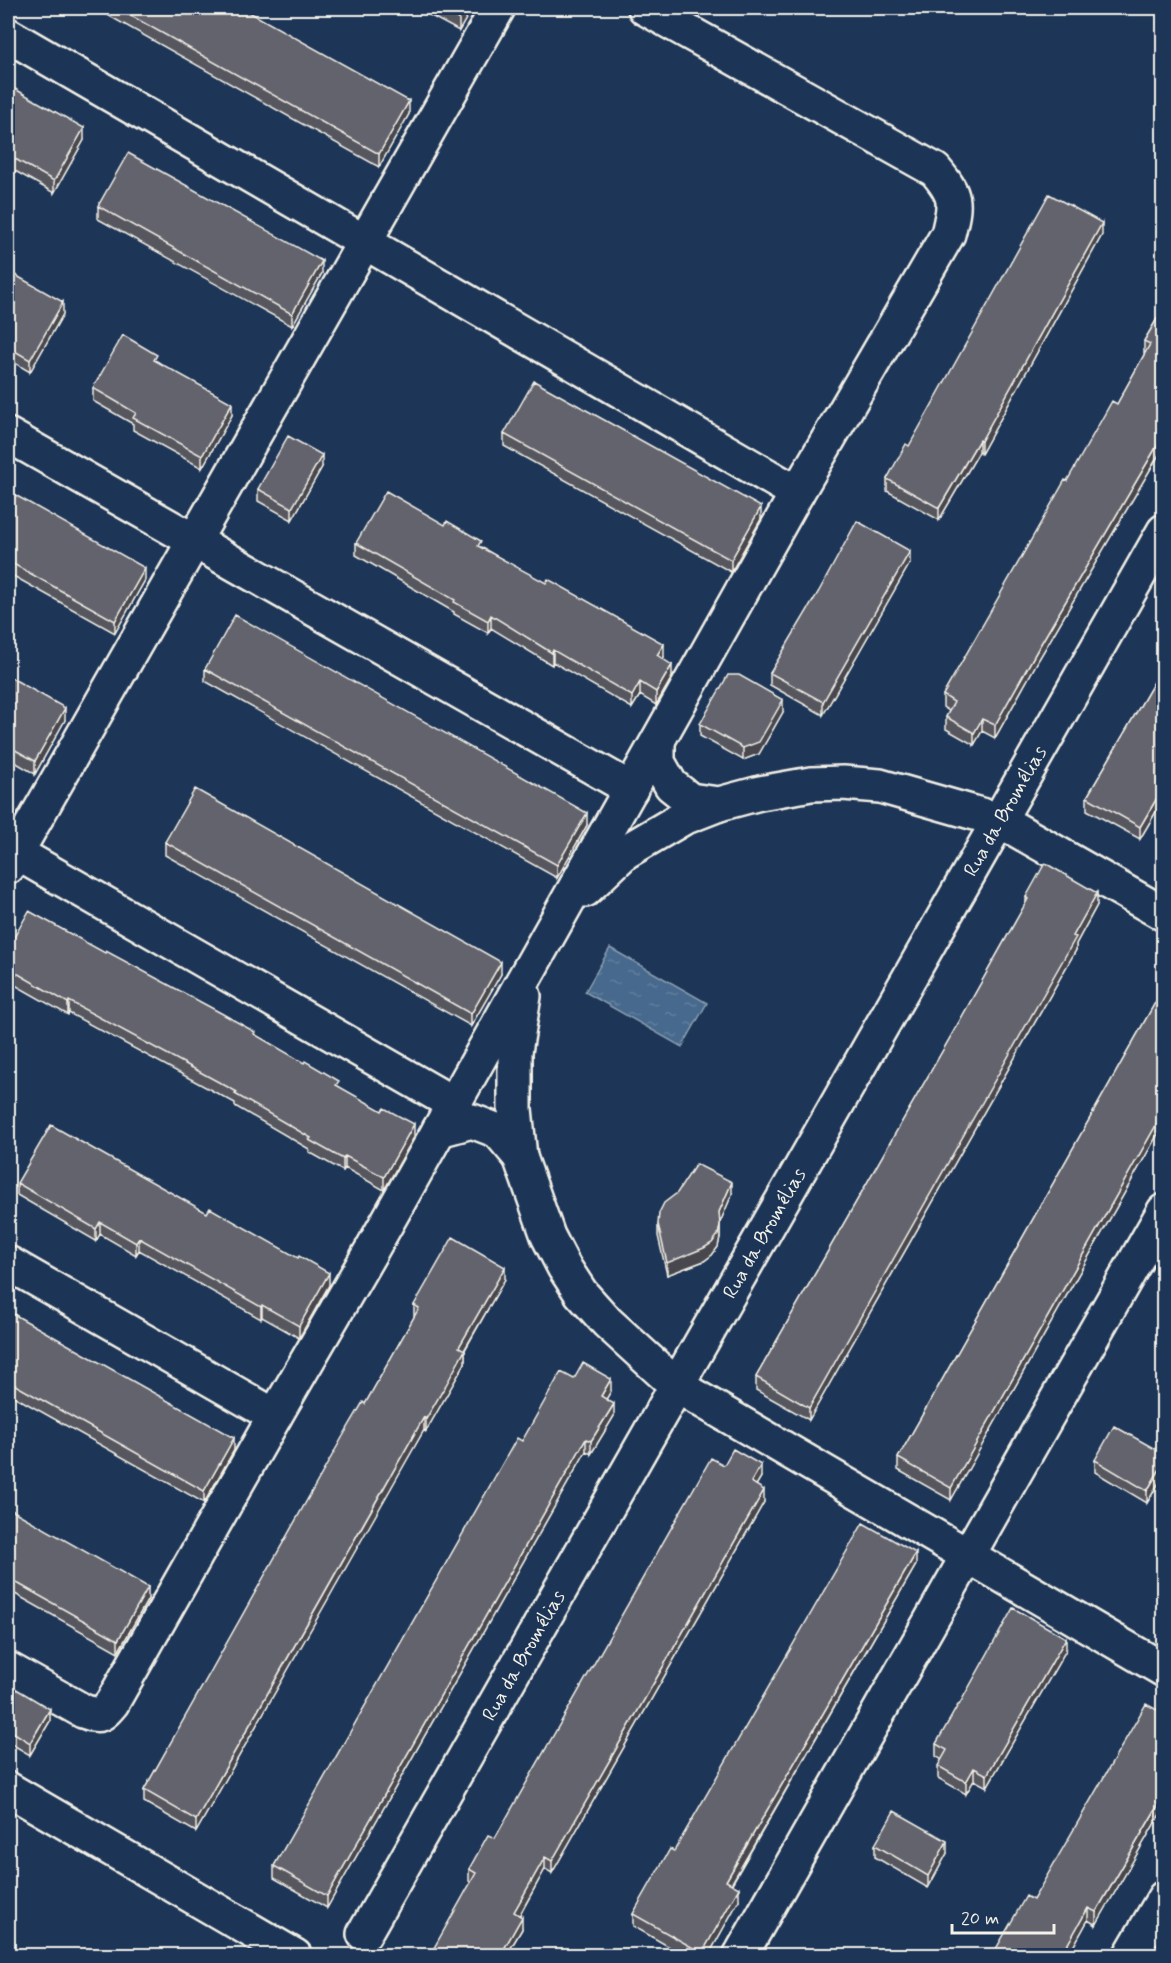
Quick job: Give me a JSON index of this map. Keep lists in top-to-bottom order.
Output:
{
  "streets": {
    "street": ["Rua da Bromélias"]
  },
  "scale_bar": "20 m"
}
